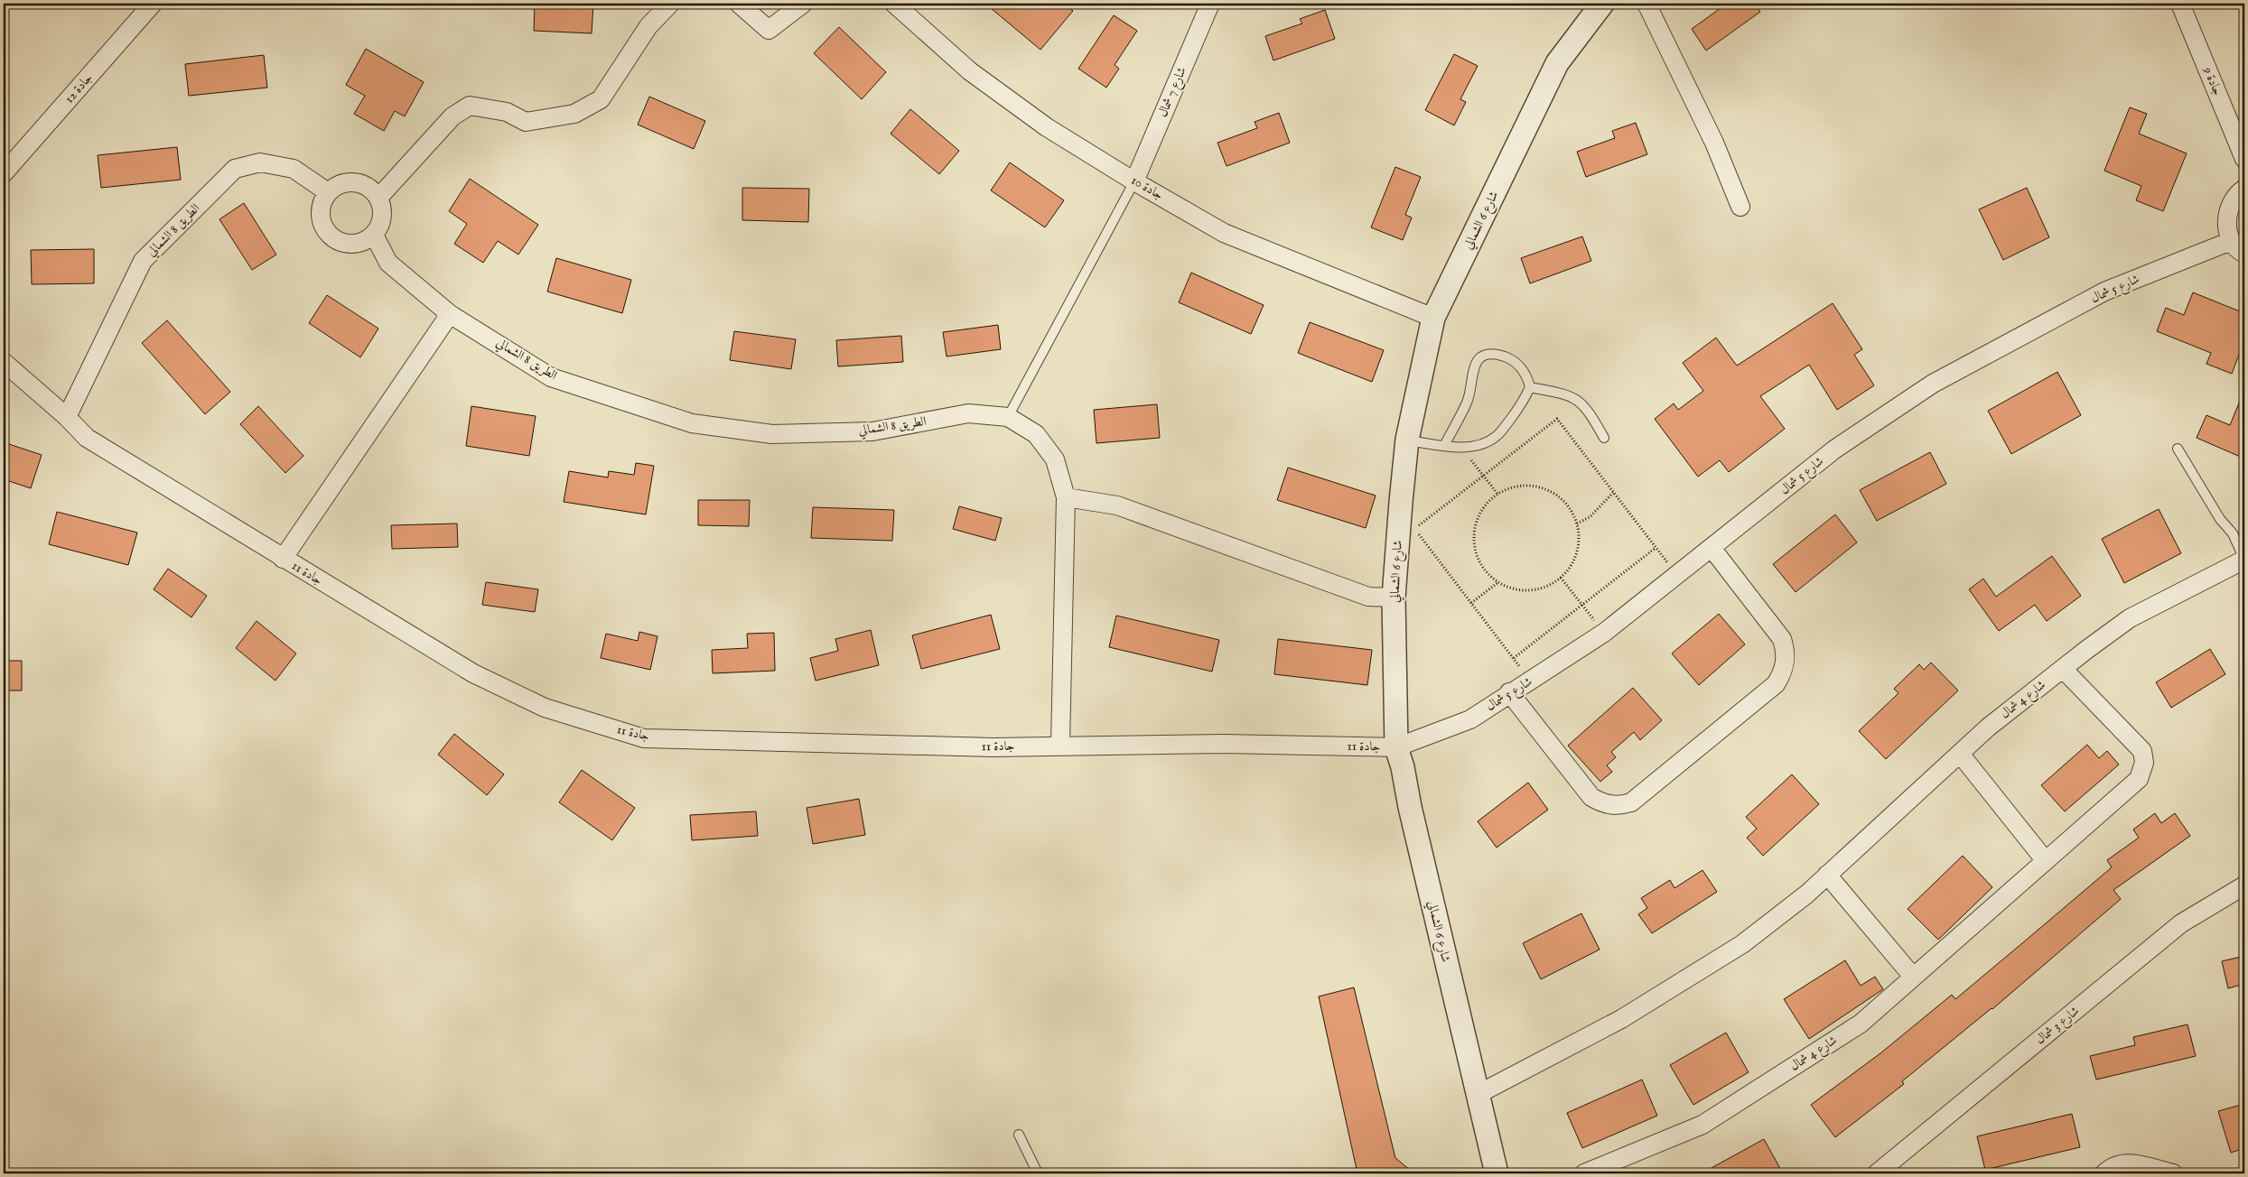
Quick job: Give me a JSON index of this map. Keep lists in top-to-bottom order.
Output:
{
  "streets": {
    "street": [
      "جادة 9",
      "جادة 12",
      "شارع 7 شمال",
      "جادة 10",
      "شارع 6 الشمالي",
      "الطريق 8 الشمالي",
      "شارع 5 شمال",
      "جادة 11",
      "شارع 4 شمال",
      "شارع 3 شمال"
    ]
  },
  "crossings": [
    ["شارع 7 شمال", "جادة 10"],
    ["جادة 10", "شارع 6 الشمالي"],
    ["شارع 6 الشمالي", "شارع 5 شمال"],
    ["شارع 6 الشمالي", "جادة 11"],
    ["شارع 6 الشمالي", "شارع 4 شمال"],
    ["الطريق 8 الشمالي", "جادة 11"],
    ["شارع 5 شمال", "جادة 11"]
  ]
}
